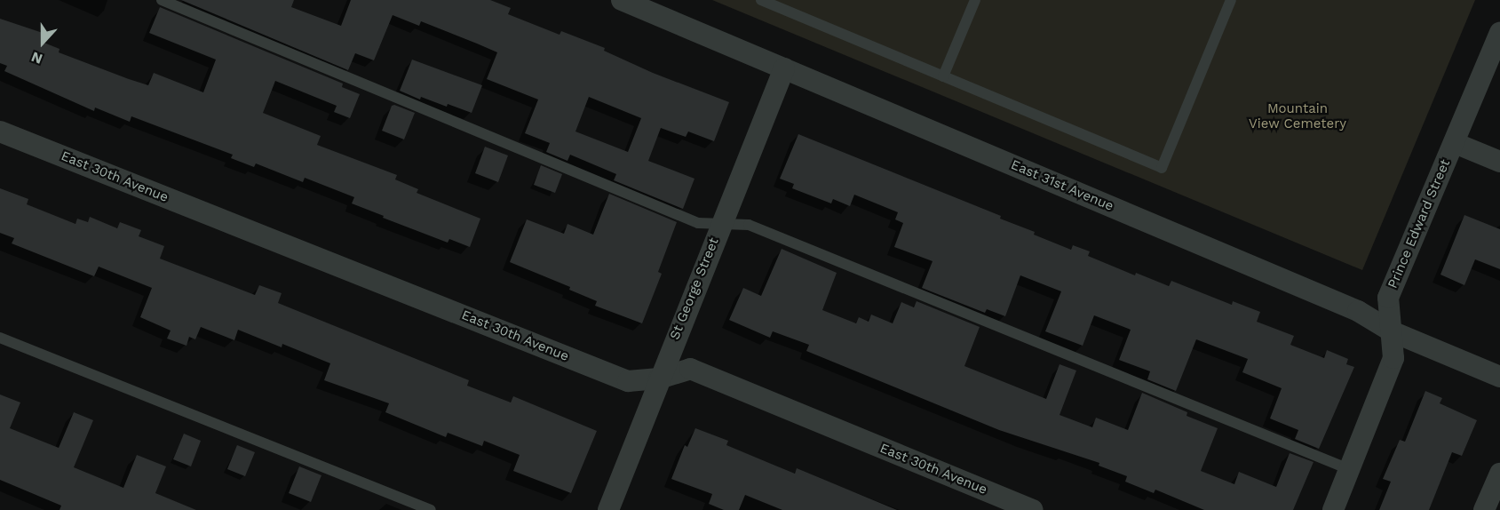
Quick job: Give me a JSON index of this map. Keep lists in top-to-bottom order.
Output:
{
  "streets": {
    "street": [
      "East 30th Avenue",
      "East 31st Avenue",
      "Prince Edward Street",
      "St George Street"
    ]
  },
  "crossings": [
    ["East 30th Avenue", "St George Street"],
    ["East 31st Avenue", "Prince Edward Street"],
    ["East 31st Avenue", "St George Street"]
  ],
  "parks": ["Mountain View Cemetery"],
  "north": "bottom"
}
